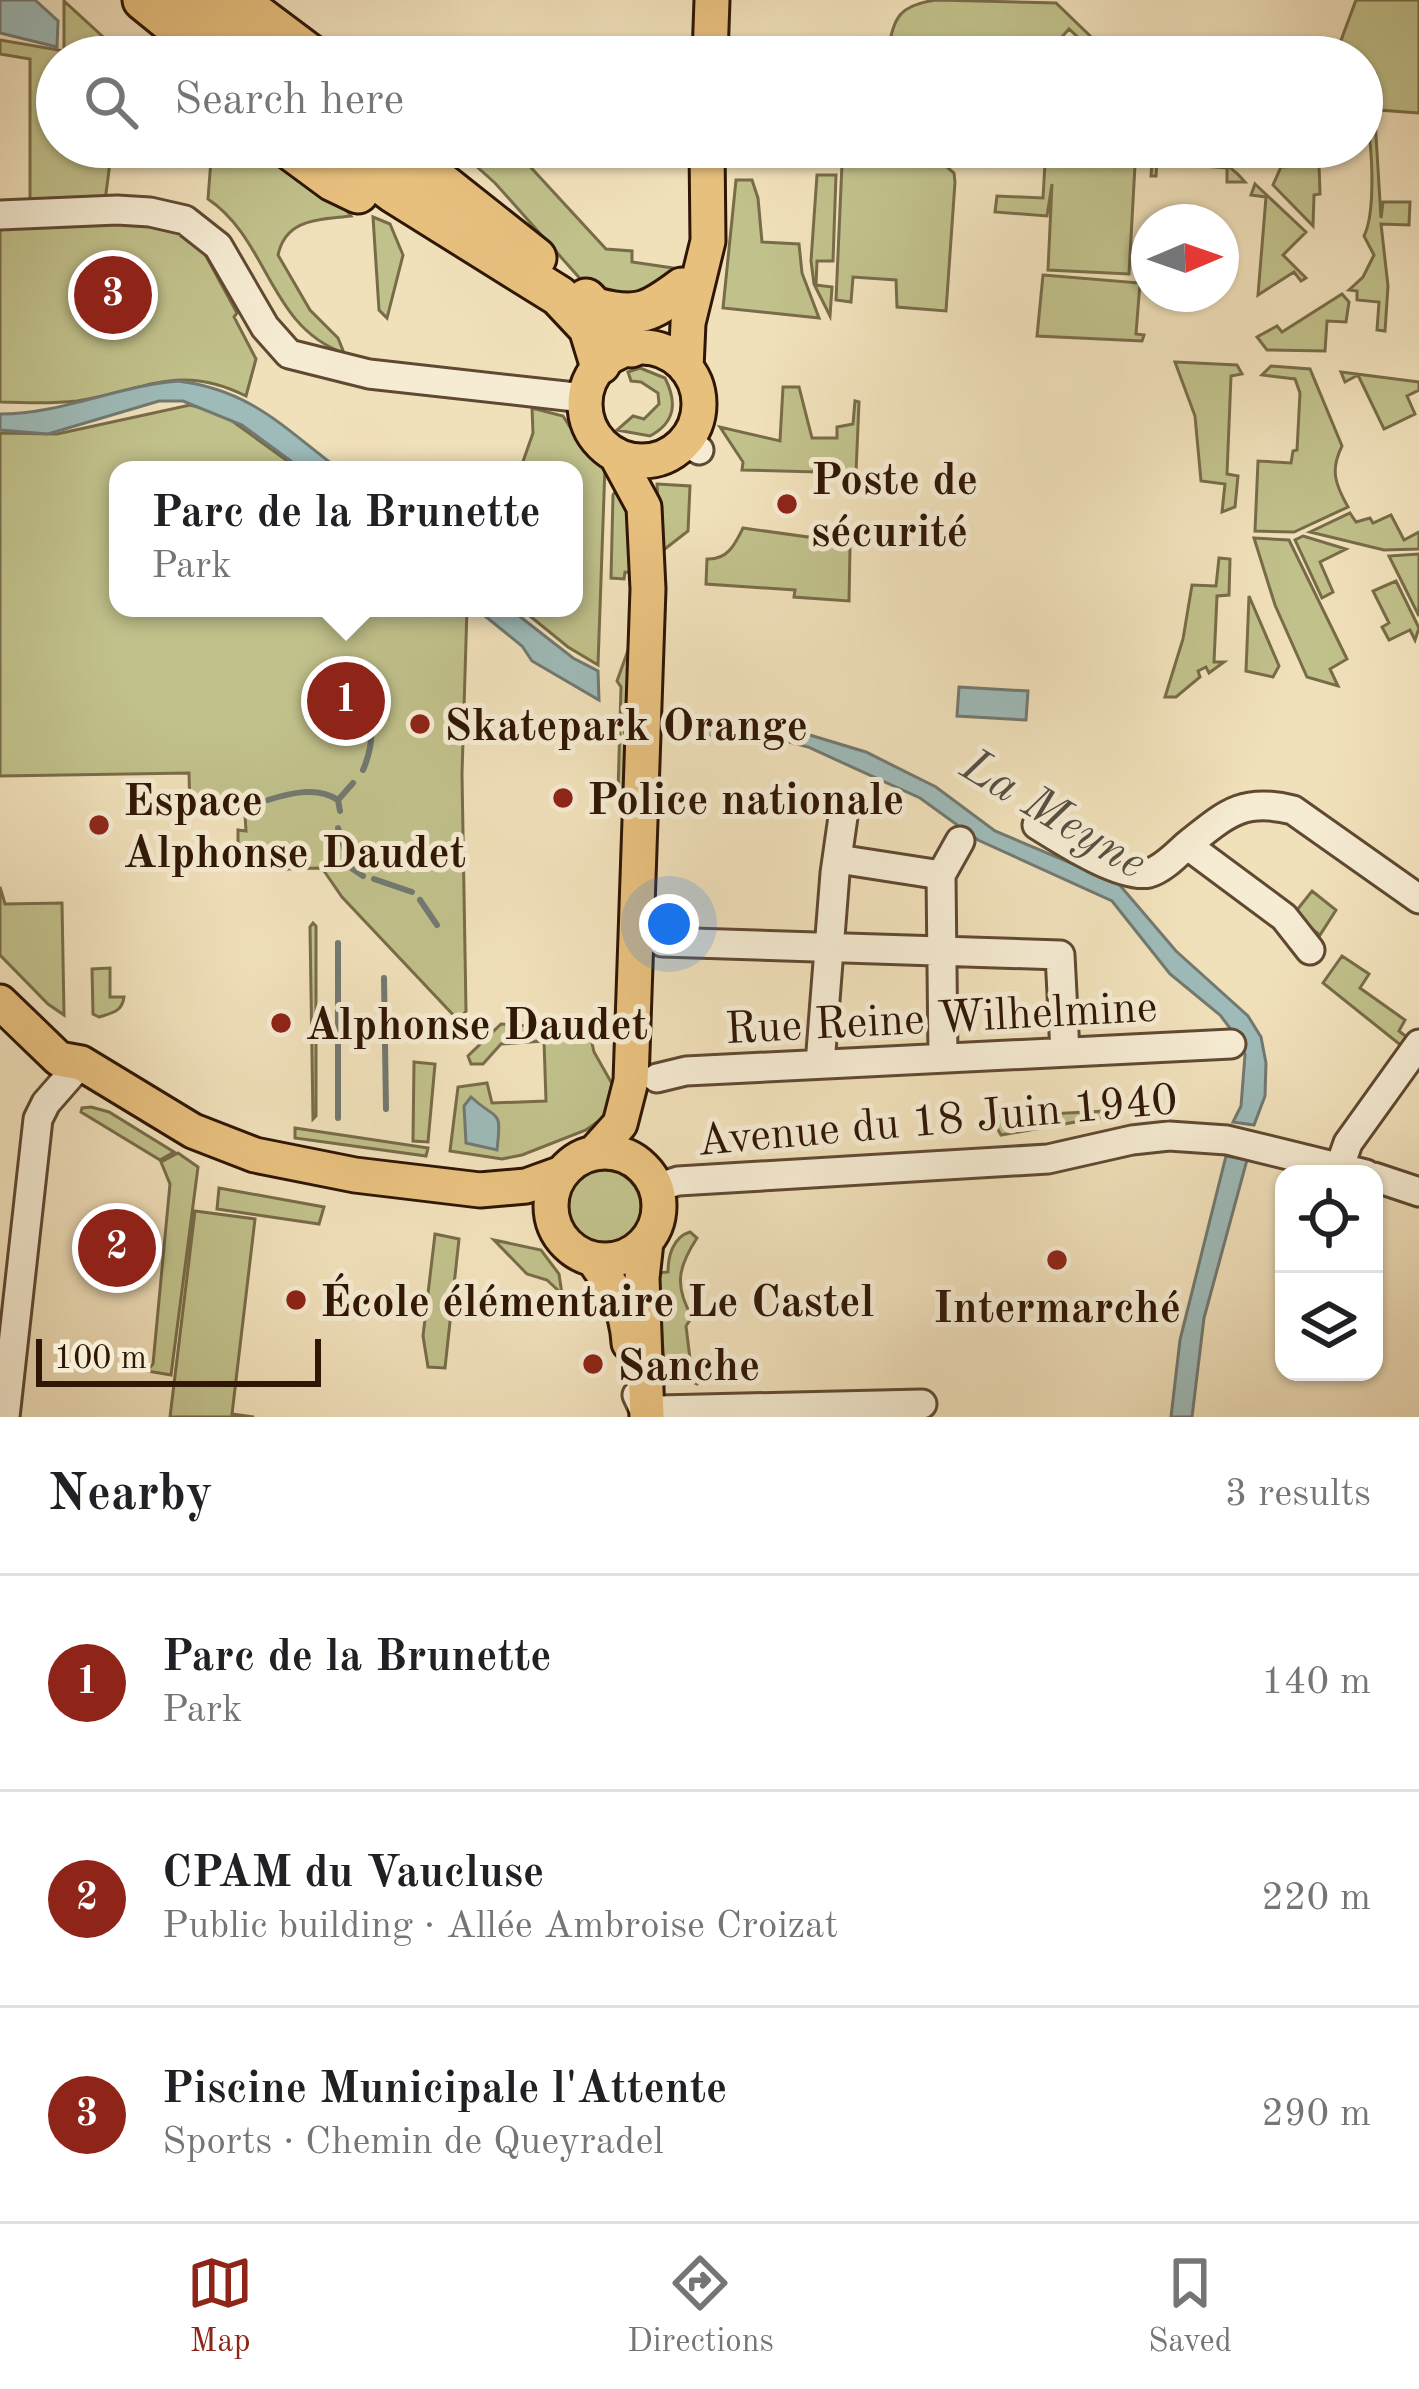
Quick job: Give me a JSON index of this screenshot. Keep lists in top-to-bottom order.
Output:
{
  "streets": {
    "street": ["Rue Reine Wilhelmine", "Avenue du 18 Juin 1940"]
  },
  "water": ["La Meyne"],
  "places": [
    "Poste de sécurité",
    "Skatepark Orange",
    "Police nationale",
    "Espace Alphonse Daudet",
    "Alphonse Daudet",
    "Intermarché",
    "École élémentaire Le Castel",
    "Sanche"
  ],
  "scale_bar": "100 m",
  "north": "right",
  "page": {
    "search": "Search here",
    "pins": ["3", "1", "2"],
    "popup": ["Parc de la Brunette", "Park"],
    "scale": "100 m",
    "heading": ["Nearby", "3 results"],
    "list": [
      {
        "mark": "1",
        "name": "Parc de la Brunette",
        "note": "Park",
        "value": "140 m"
      },
      {
        "mark": "2",
        "name": "CPAM du Vaucluse",
        "note": "Public building · Allée Ambroise Croizat",
        "value": "220 m"
      },
      {
        "mark": "3",
        "name": "Piscine Municipale l'Attente",
        "note": "Sports · Chemin de Queyradel",
        "value": "290 m"
      }
    ],
    "nav": ["Map", "Directions", "Saved"]
  }
}
